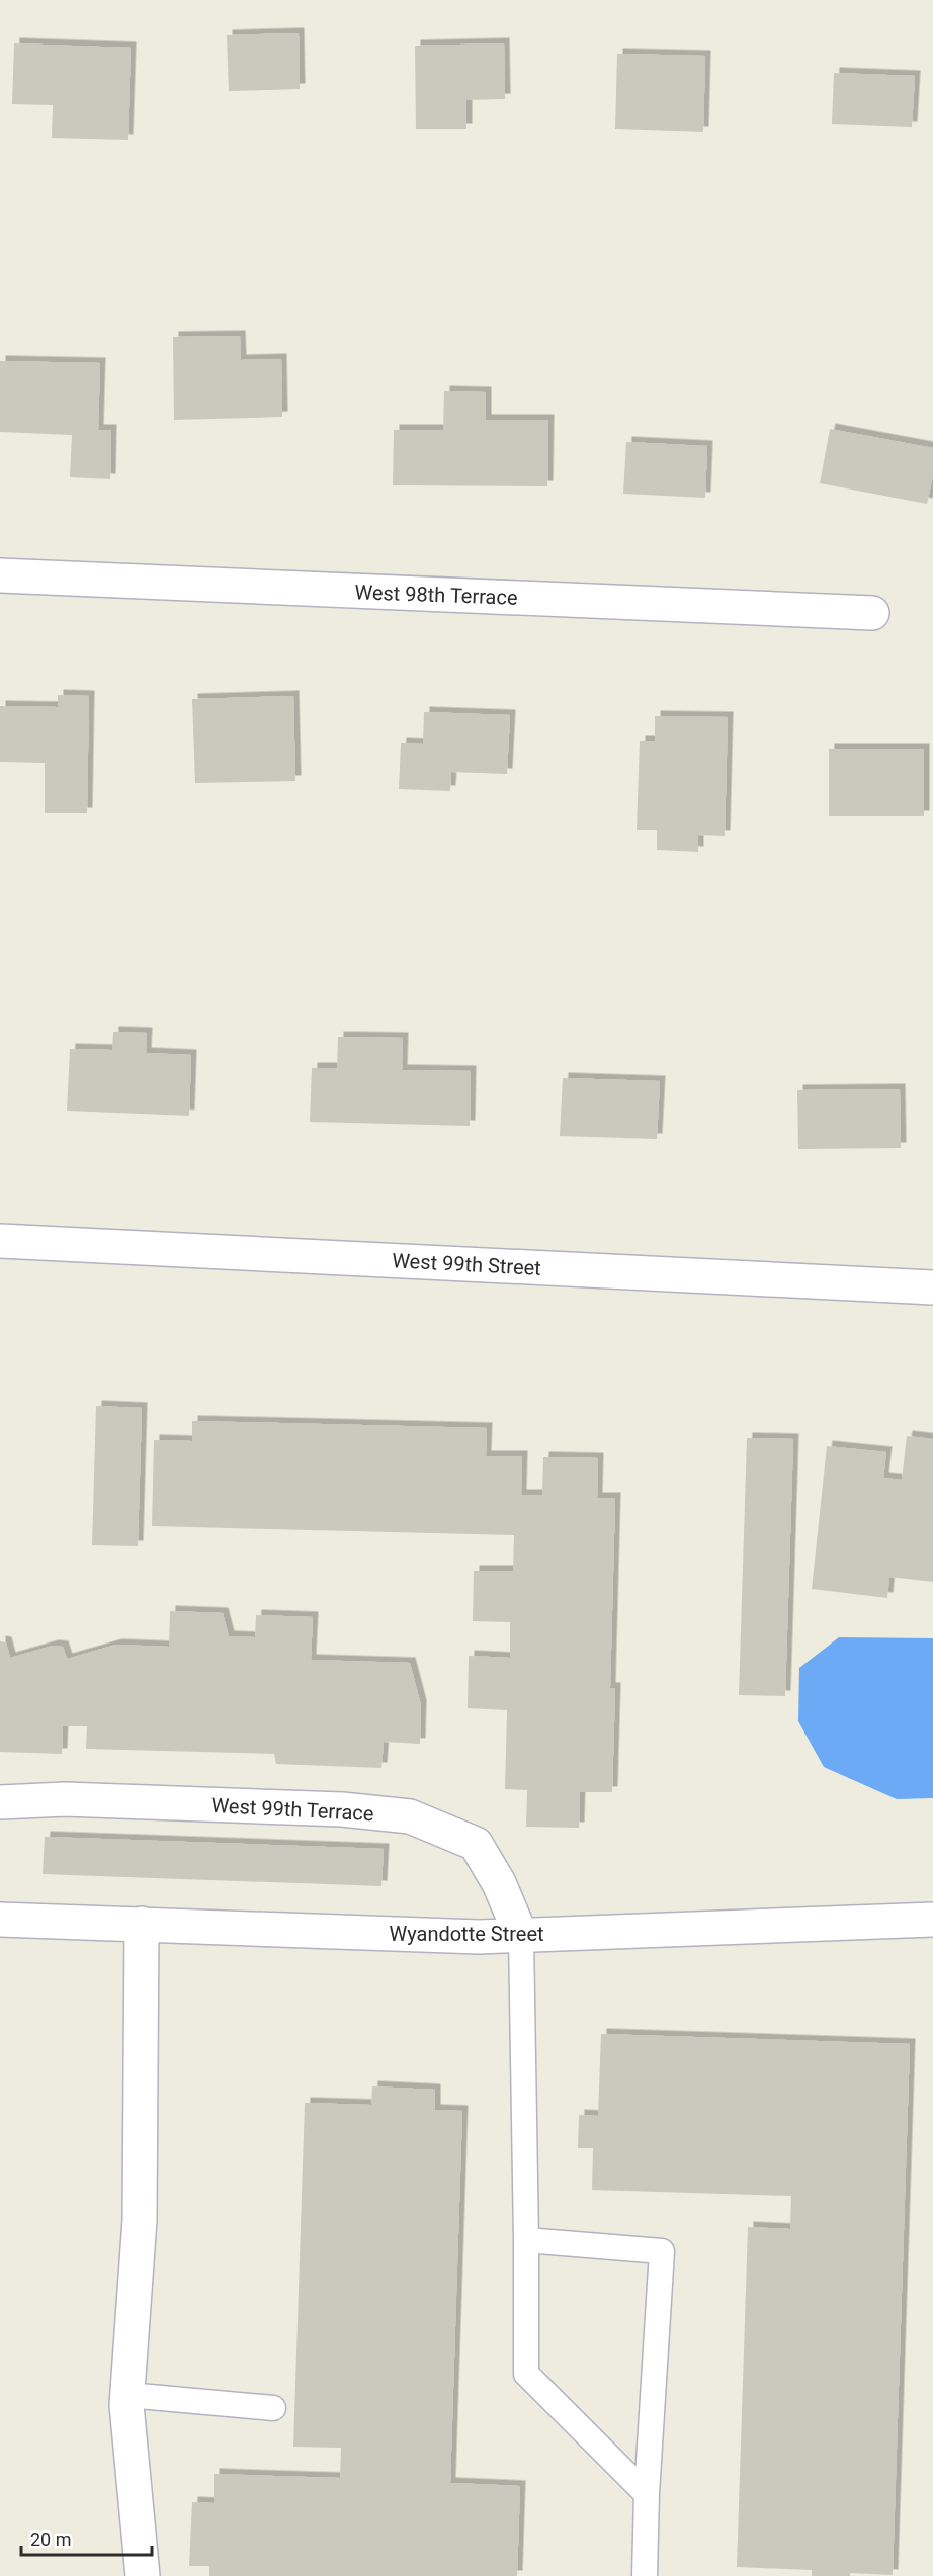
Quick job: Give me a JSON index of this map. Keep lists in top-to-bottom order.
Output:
{
  "streets": {
    "street": [
      "West 98th Terrace",
      "West 99th Street",
      "West 99th Terrace",
      "Wyandotte Street"
    ]
  },
  "crossings": [
    ["West 99th Terrace", "Wyandotte Street"]
  ],
  "scale_bar": "20 m"
}
